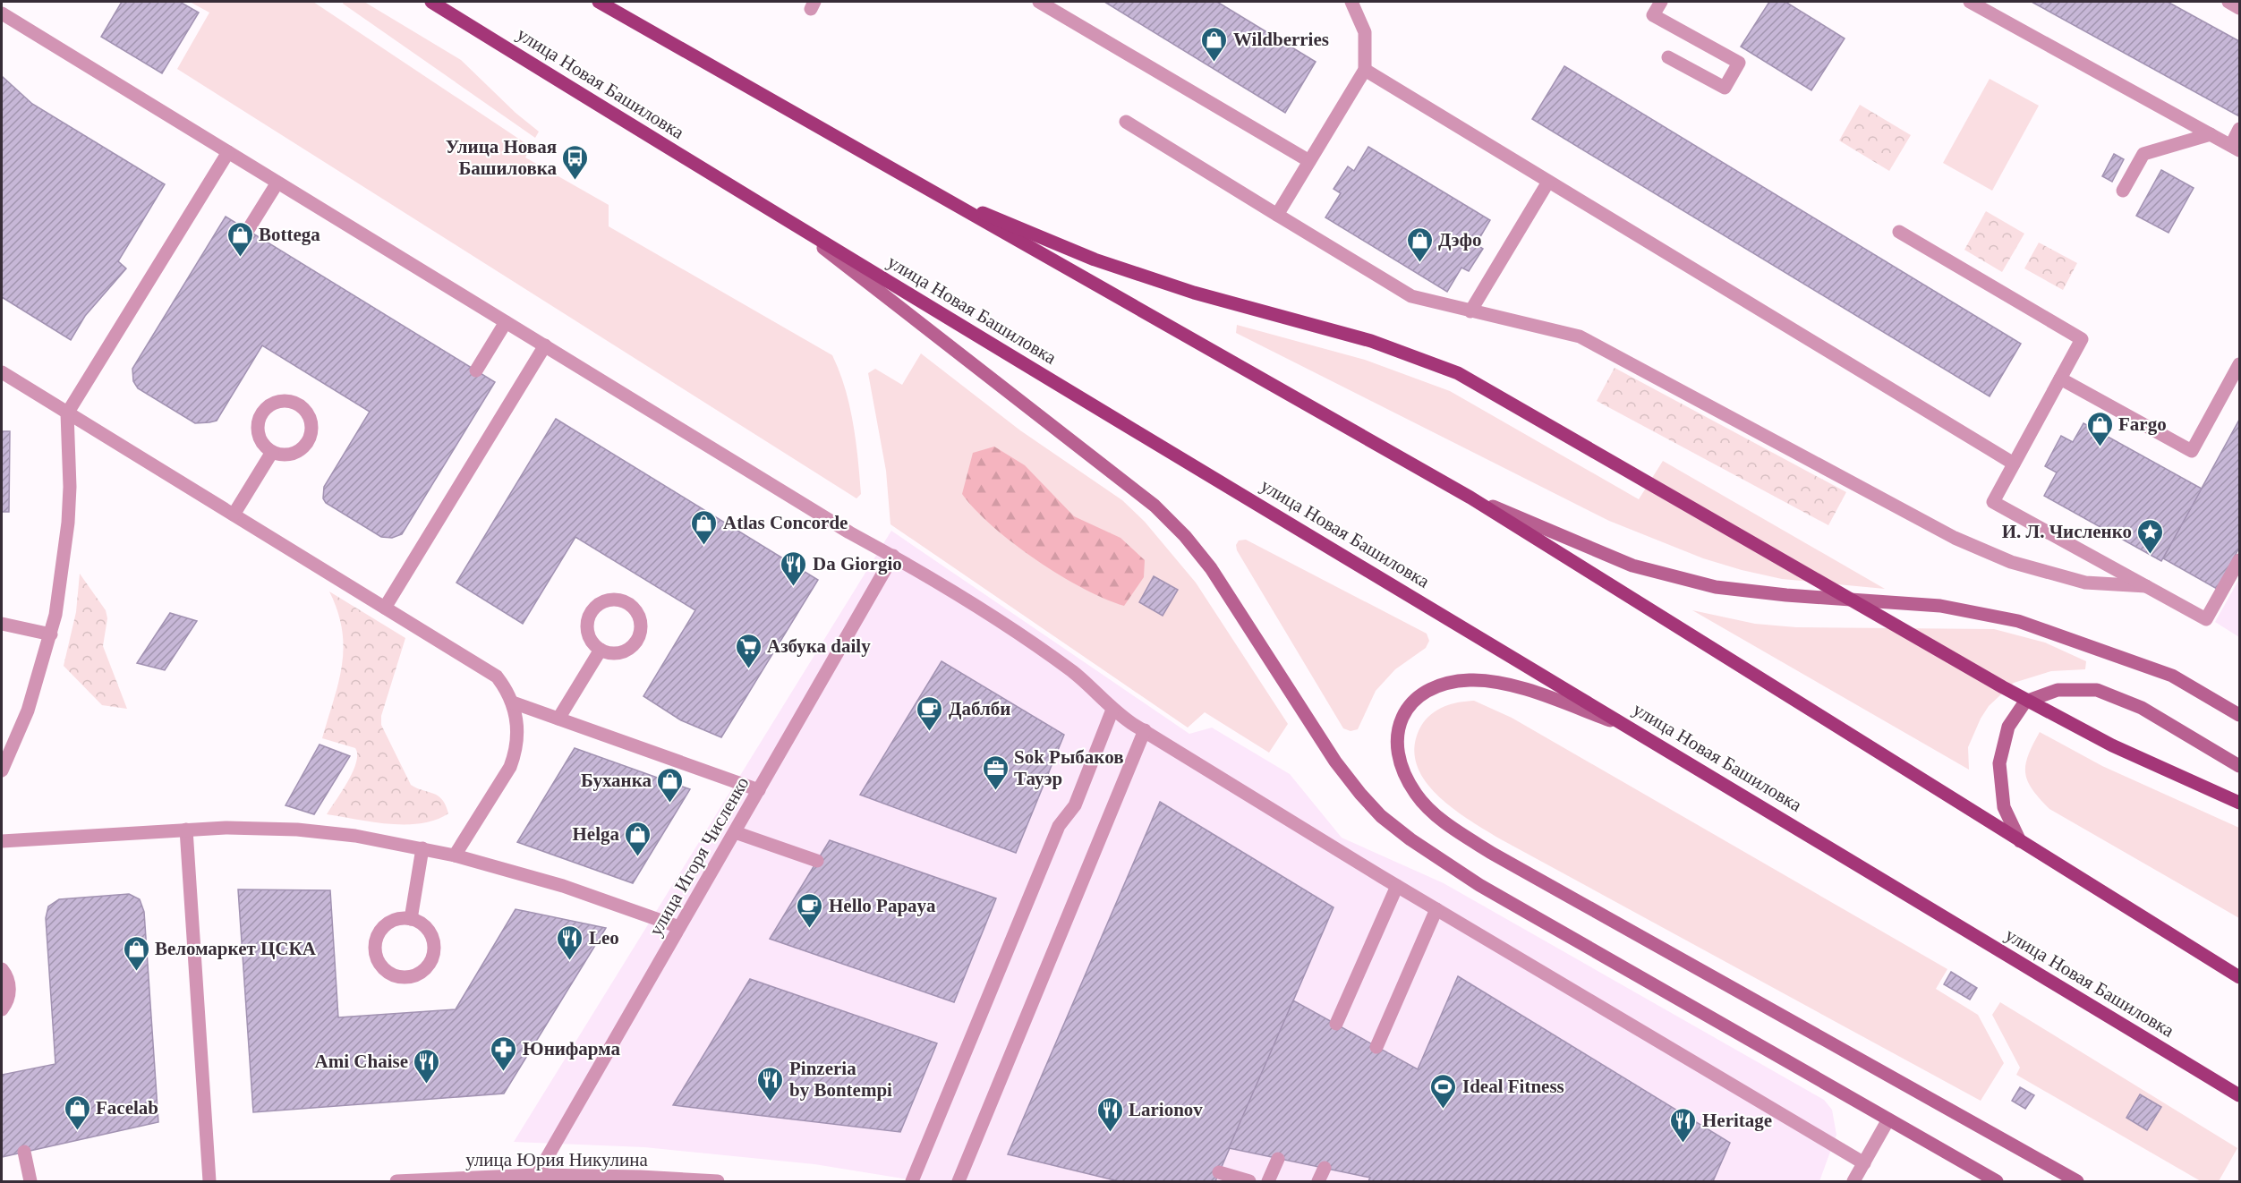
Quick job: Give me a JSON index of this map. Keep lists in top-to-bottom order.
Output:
{
  "streets": {
    "main road": ["улица Новая Башиловка"],
    "street": ["улица Игоря Численко", "улица Юрия Никулина"]
  },
  "crossings": [
    ["улица Игоря Численко", "улица Юрия Никулина"]
  ],
  "places": {
    "shop": [
      "Wildberries",
      "Bottega",
      "Дэфо",
      "Fargo",
      "Atlas Concorde",
      "Буханка",
      "Helga",
      "Веломаркет ЦСКА",
      "Facelab"
    ],
    "bus stop": ["Улица Новая Башиловка"],
    "place": ["И. Л. Численко"],
    "restaurant": [
      "Da Giorgio",
      "Leo",
      "Ami Chaise",
      "Pinzeria by Bontempi",
      "Larionov",
      "Heritage"
    ],
    "supermarket": ["Азбука daily"],
    "cafe": ["Даблби", "Hello Papaya"],
    "office": ["Sok Рыбаков Тауэр"],
    "pharmacy": ["Юнифарма"],
    "sports": ["Ideal Fitness"]
  }
}
